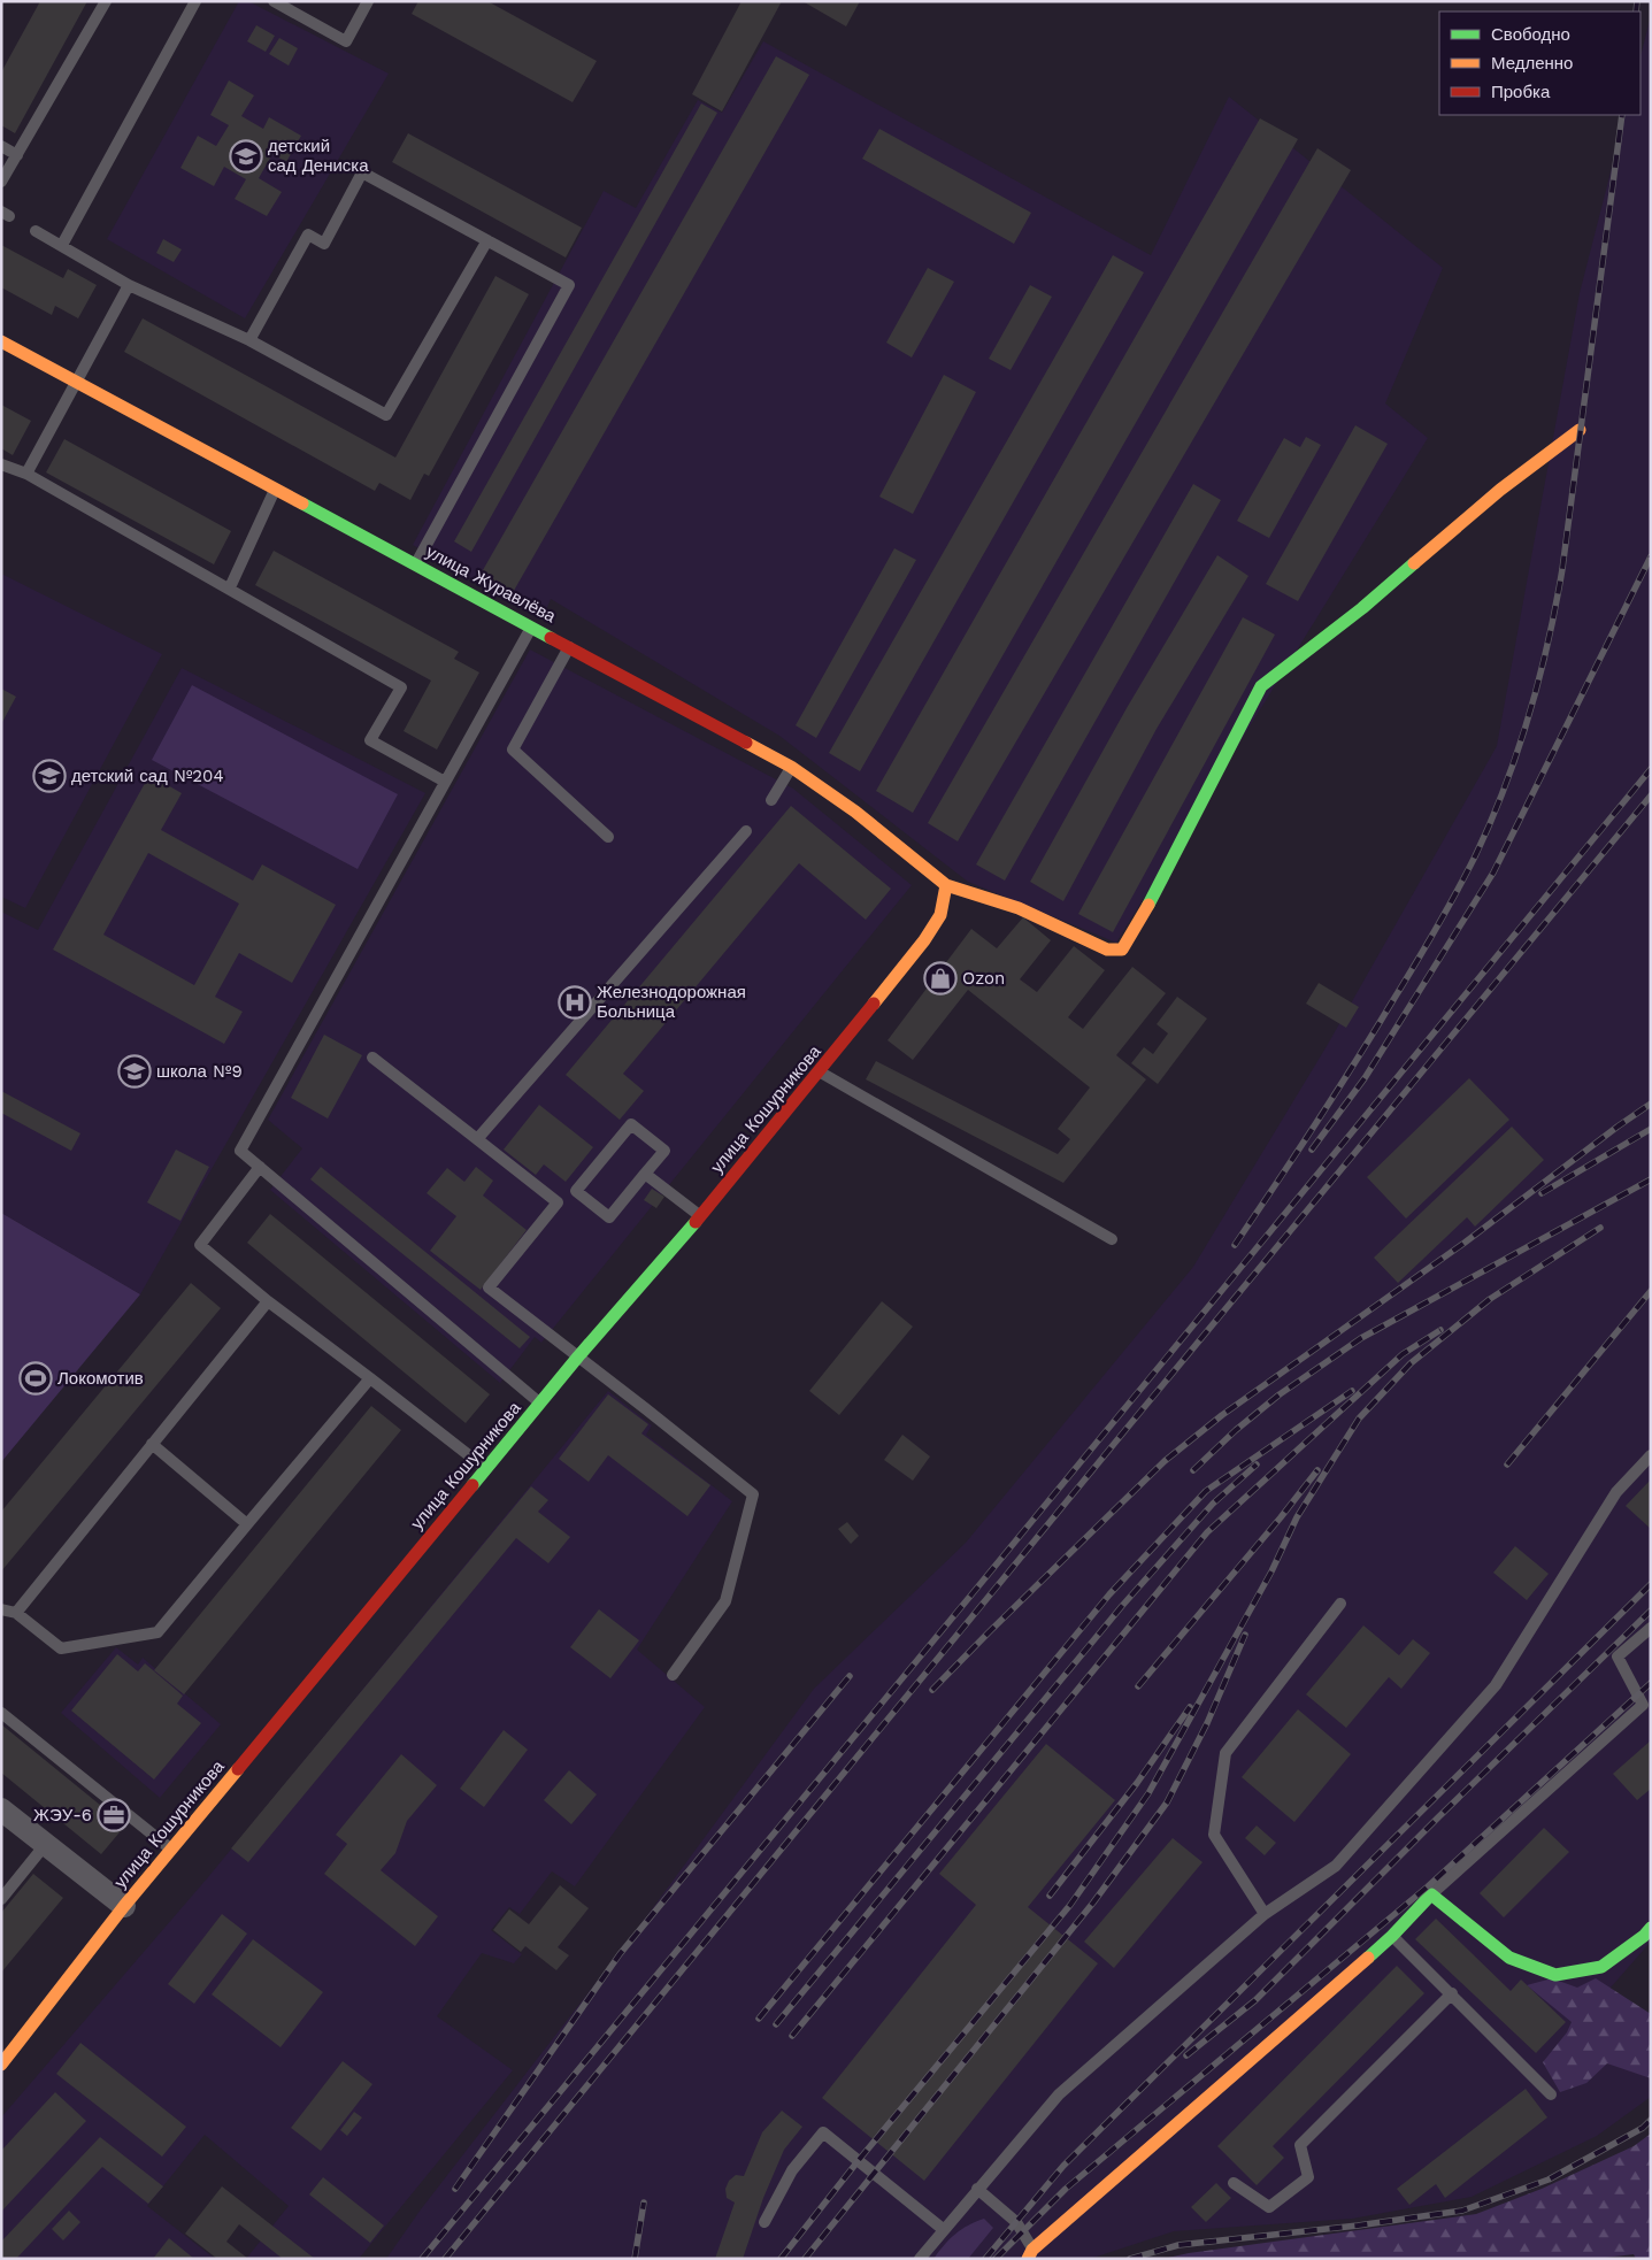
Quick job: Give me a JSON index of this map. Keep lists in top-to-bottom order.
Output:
{
  "streets": {
    "street": ["улица Журавлёва", "улица Кошурникова"]
  },
  "crossings": [
    ["улица Журавлёва", "улица Кошурникова"]
  ],
  "places": {
    "school or university": ["детский сад Дениска", "детский сад №204", "школа №9"],
    "shop": ["Ozon"],
    "hospital": ["Железнодорожная Больница"],
    "sports": ["Локомотив"],
    "office": ["ЖЭУ-6"]
  },
  "legend": ["Свободно", "Медленно", "Пробка"]
}
